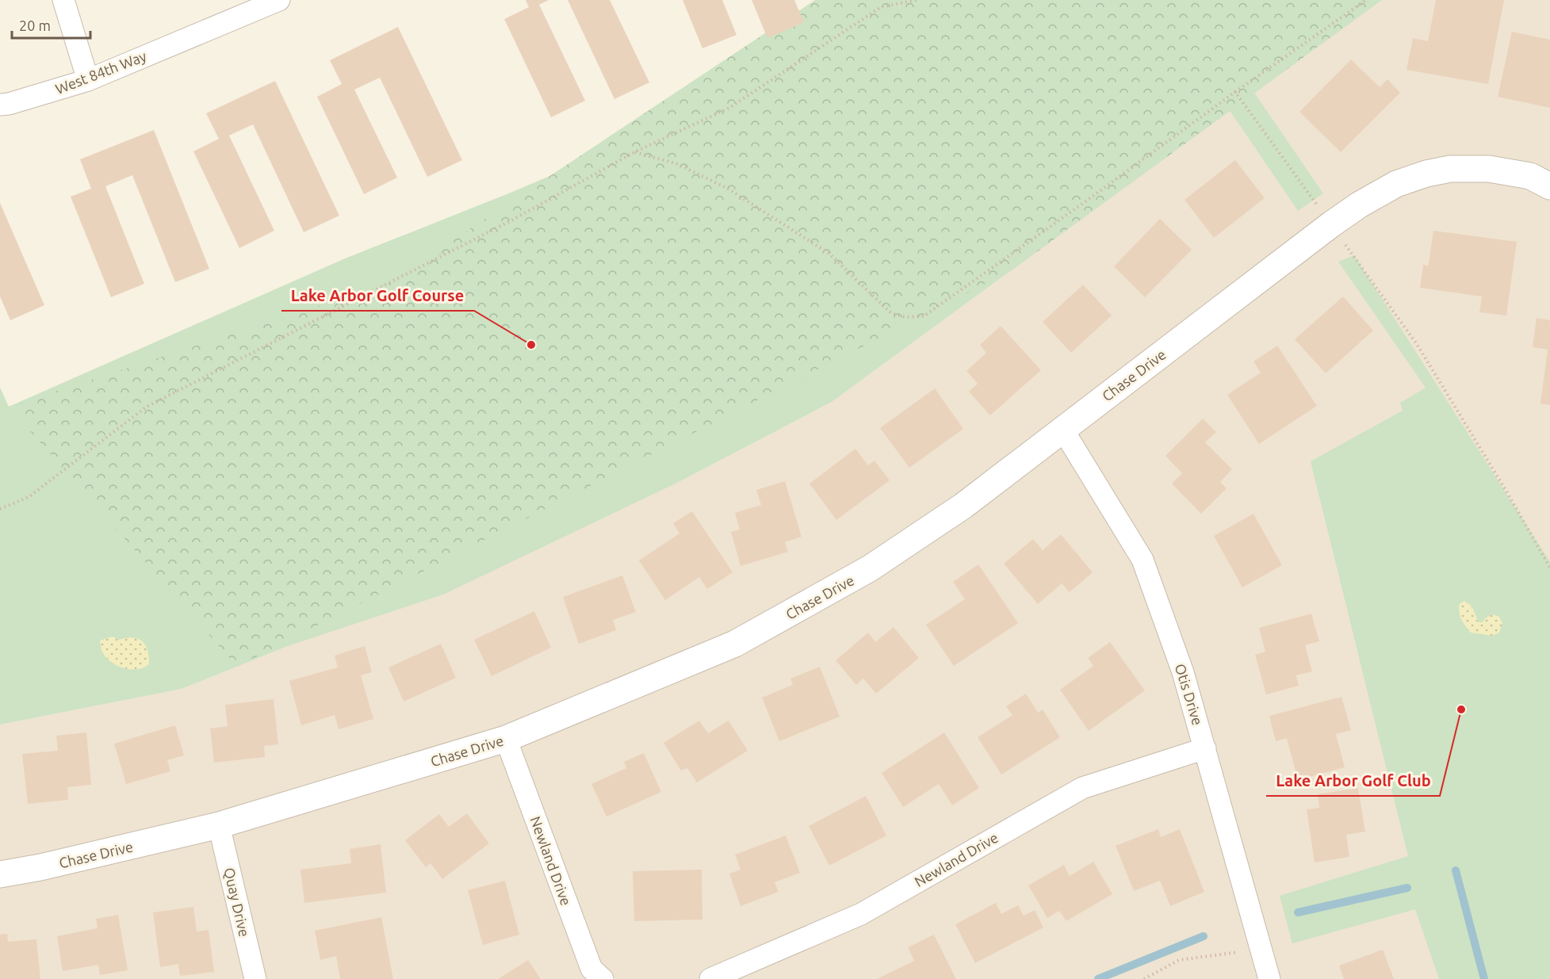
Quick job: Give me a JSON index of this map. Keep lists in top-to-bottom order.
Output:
{
  "streets": {
    "street": [
      "West 84th Way",
      "Chase Drive",
      "Otis Drive",
      "Newland Drive",
      "Quay Drive"
    ]
  },
  "crossings": [
    ["Chase Drive", "Otis Drive"],
    ["Chase Drive", "Newland Drive"],
    ["Chase Drive", "Quay Drive"],
    ["Otis Drive", "Newland Drive"]
  ],
  "places": ["Lake Arbor Golf Course", "Lake Arbor Golf Club"],
  "scale_bar": "20 m"
}
